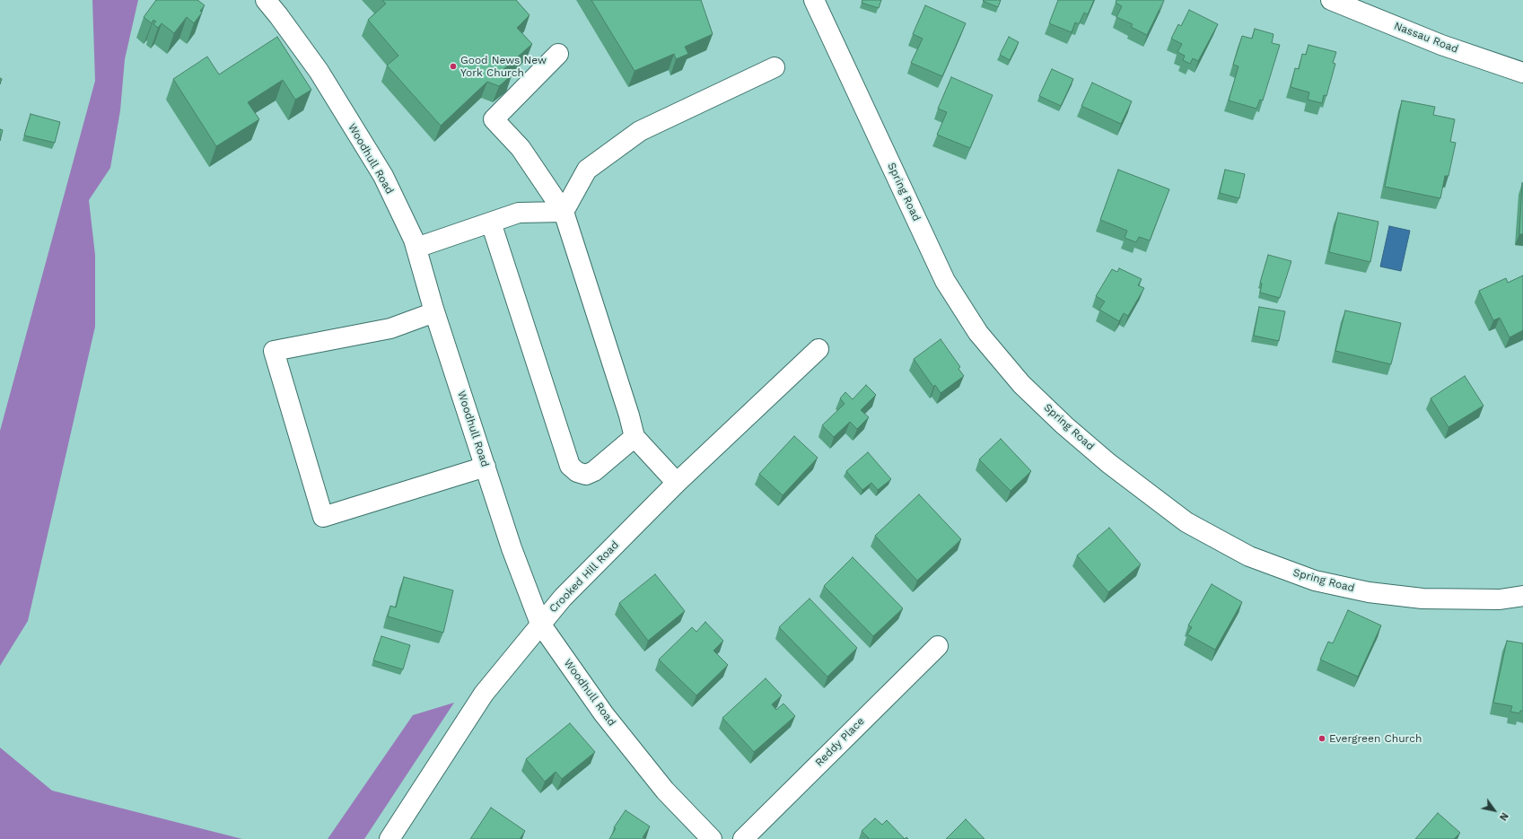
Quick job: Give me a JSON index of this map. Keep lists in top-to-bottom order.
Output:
{
  "streets": {
    "street": [
      "Nassau Road",
      "Woodhull Road",
      "Spring Road",
      "Crooked Hill Road",
      "Reddy Place"
    ]
  },
  "crossings": [
    ["Woodhull Road", "Crooked Hill Road"]
  ],
  "places": ["Good News New York Church", "Evergreen Church"],
  "north": "bottom right"
}
